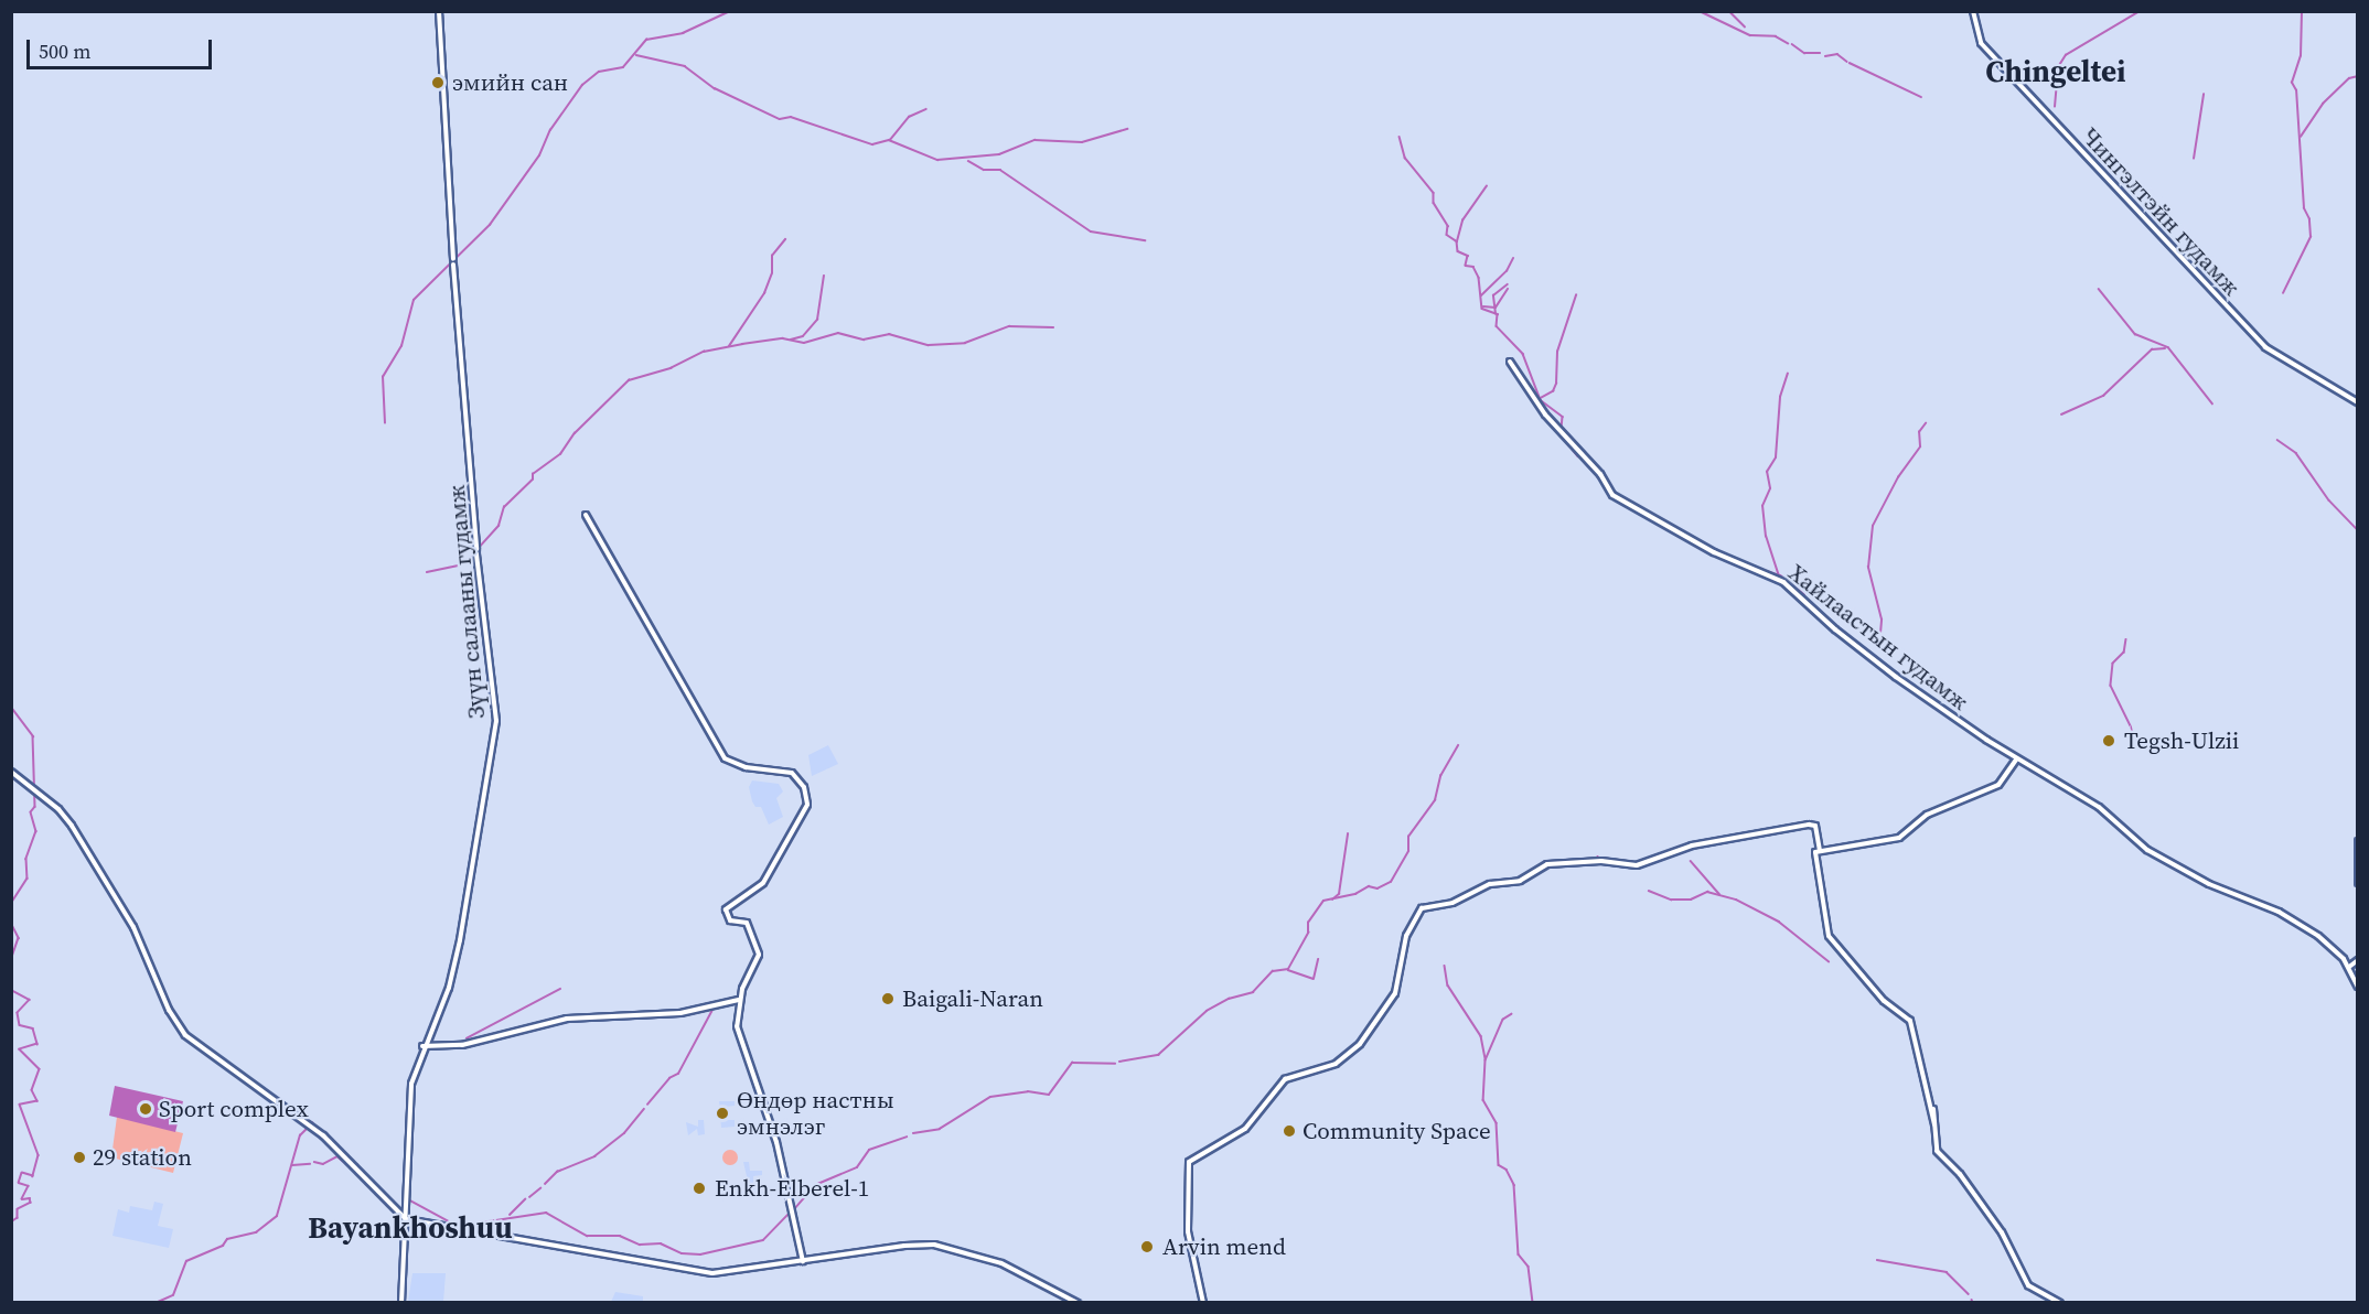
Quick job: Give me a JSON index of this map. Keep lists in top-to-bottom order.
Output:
{
  "streets": {
    "main road": ["Чингэлтэйн гудамж", "Зүүн салааны гудамж", "Хайлаастын гудамж"]
  },
  "districts": ["Chingeltei", "Bayankhoshuu"],
  "places": [
    "эмийн сан",
    "Tegsh-Ulzii",
    "Baigali-Naran",
    "Sport complex",
    "Өндөр настны эмнэлэг",
    "Community Space",
    "29 station",
    "Enkh-Elberel-1",
    "Arvin mend"
  ],
  "scale_bar": "500 m"
}
